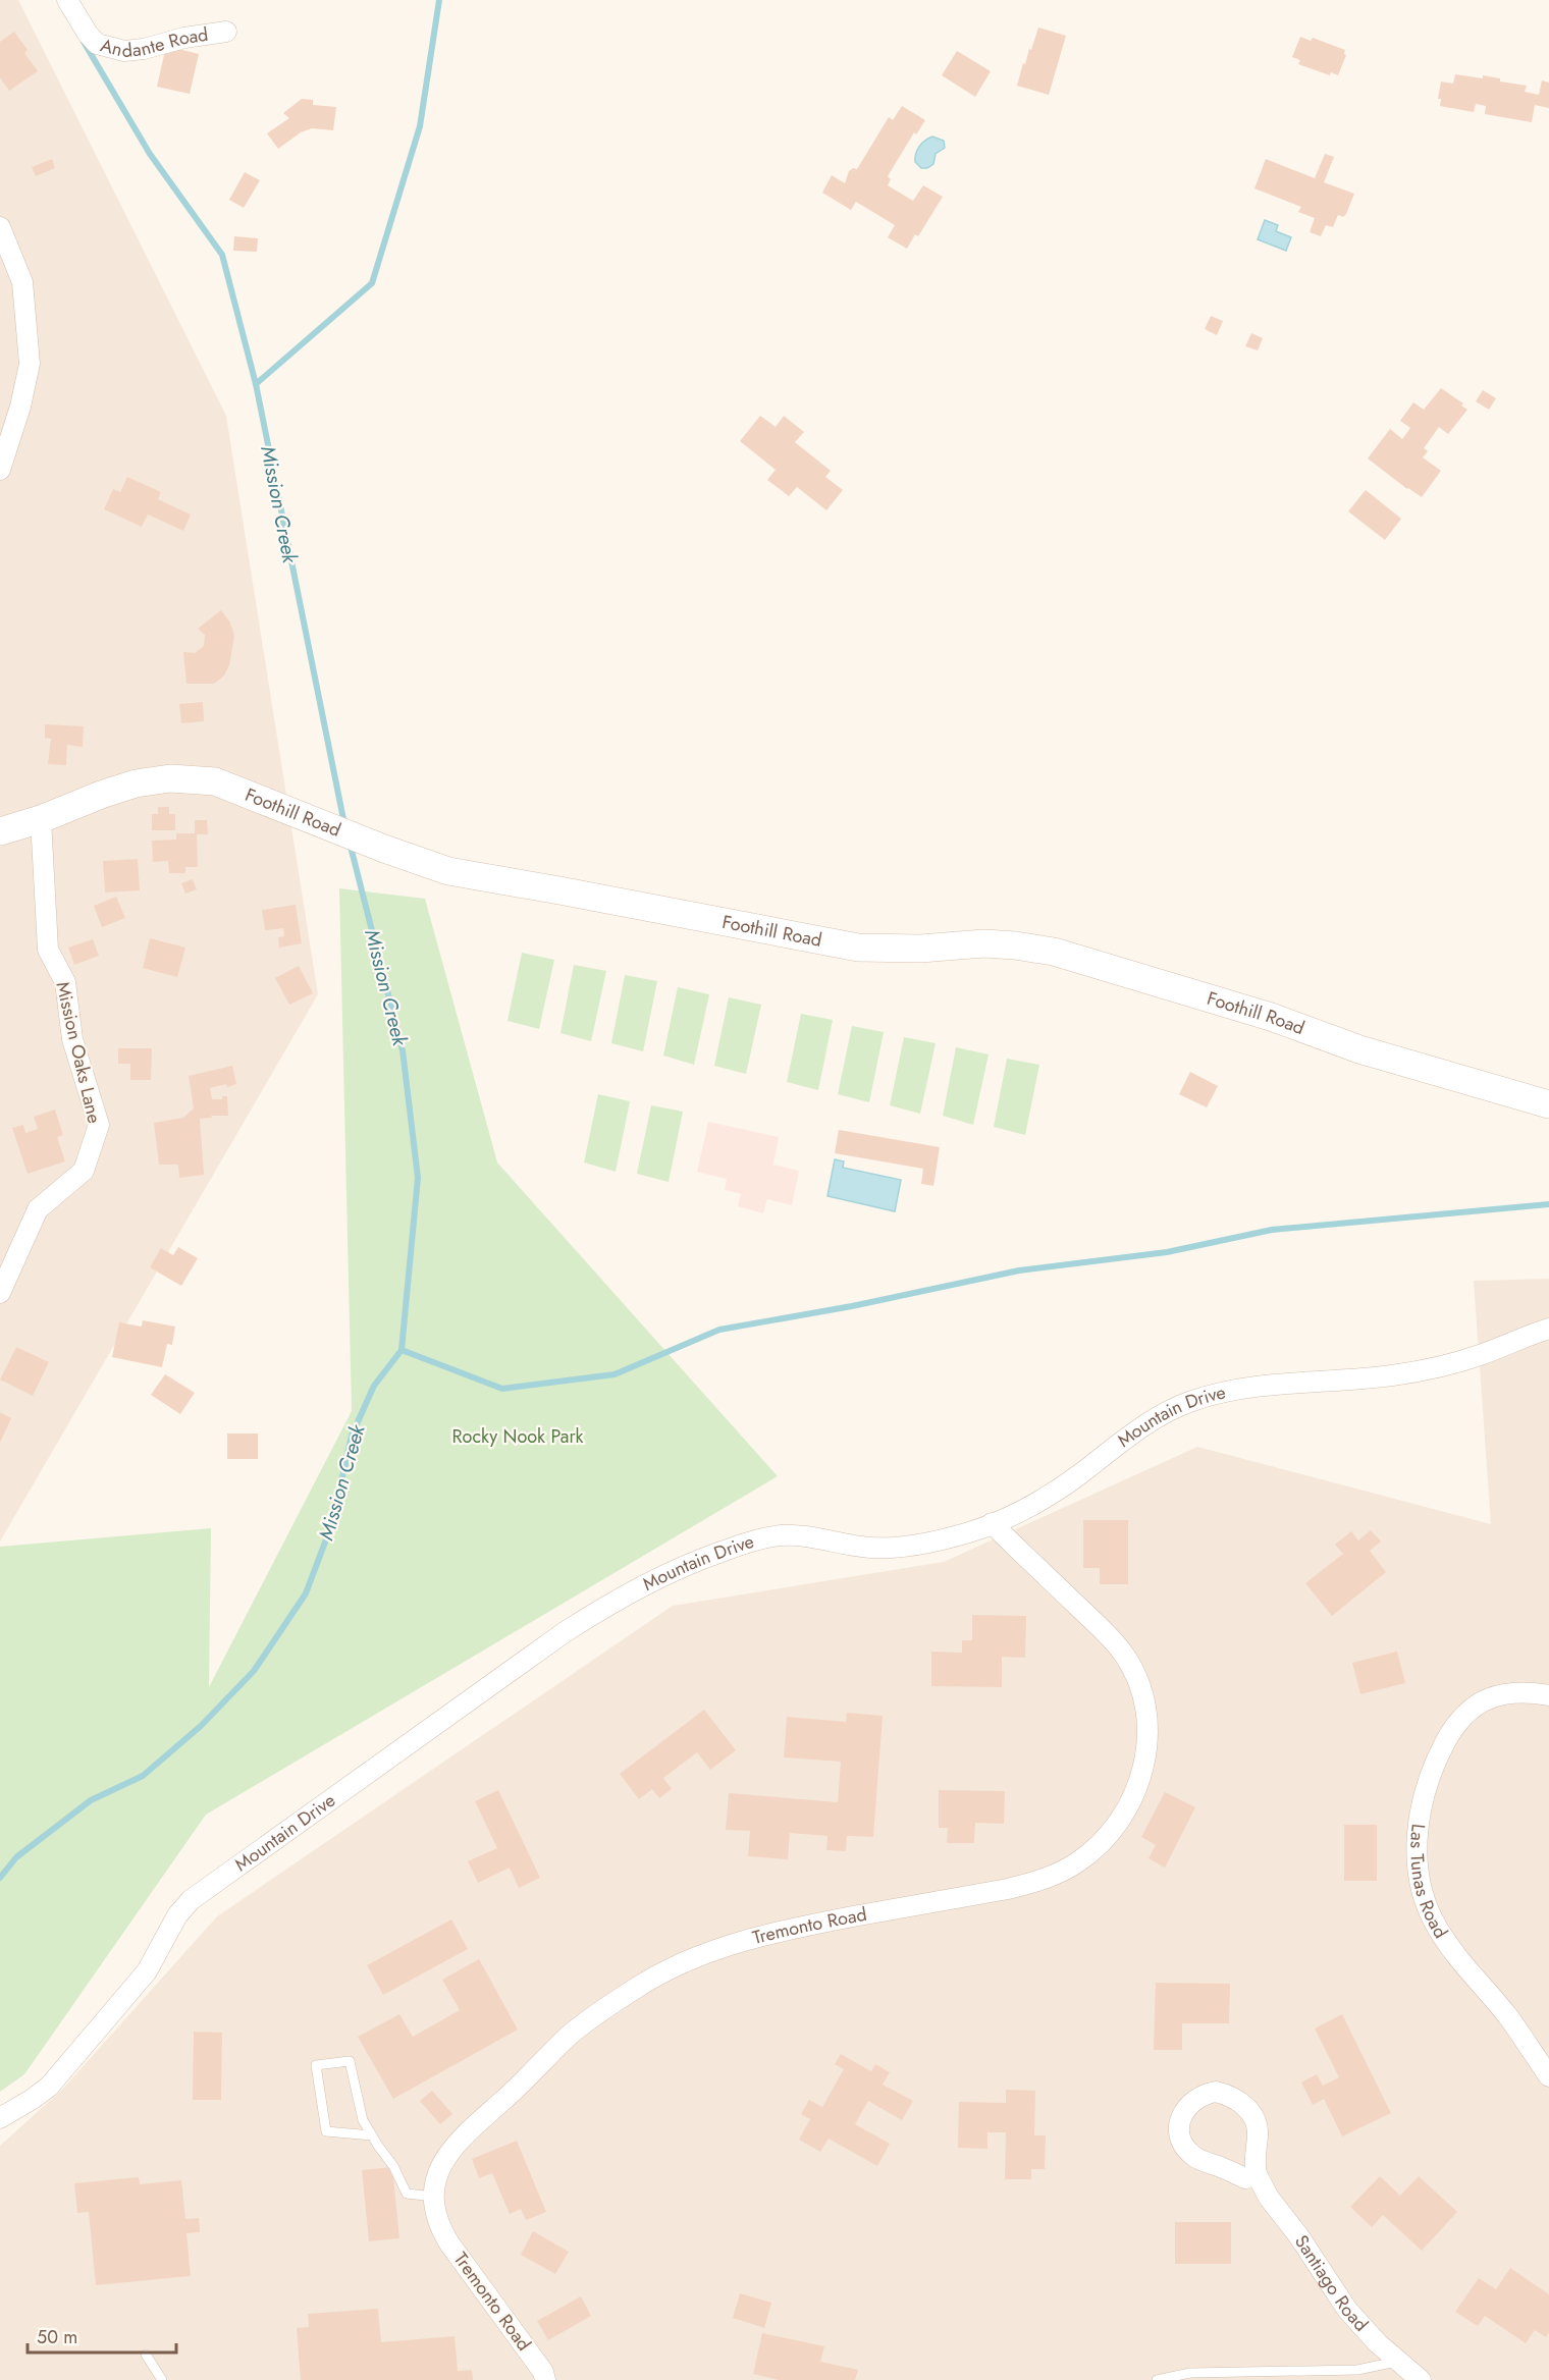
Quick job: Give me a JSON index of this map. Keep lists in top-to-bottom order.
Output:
{
  "streets": {
    "main road": ["Foothill Road"],
    "street": [
      "Andante Road",
      "Mission Oaks Lane",
      "Mountain Drive",
      "Las Tunas Road",
      "Tremonto Road",
      "Santiago Road"
    ]
  },
  "crossings": [
    ["Foothill Road", "Mission Oaks Lane"],
    ["Mountain Drive", "Tremonto Road"]
  ],
  "water": ["Mission Creek"],
  "parks": ["Rocky Nook Park"],
  "scale_bar": "50 m"
}
